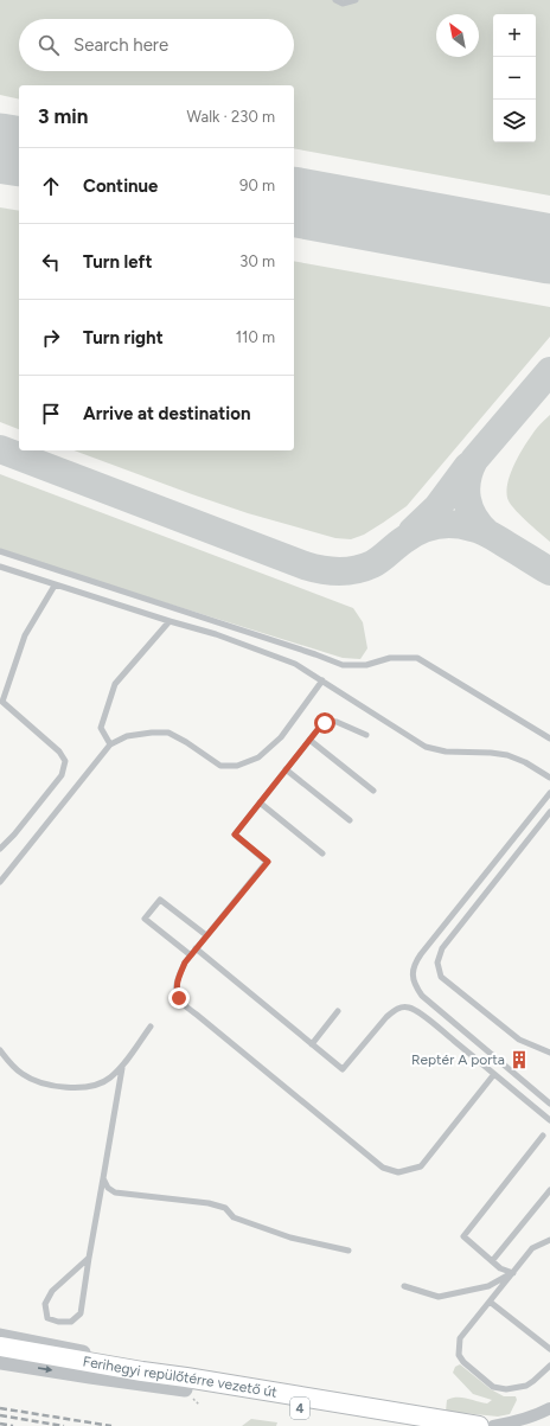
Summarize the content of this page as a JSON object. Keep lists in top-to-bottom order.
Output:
{
  "streets": {
    "main road": ["Ferihegyi repülőtérre vezető út", "4"]
  },
  "places": {
    "building": ["Reptér A porta"]
  },
  "north": "top left",
  "page": {
    "map_buttons": ["+", "−"],
    "search": "Search here",
    "heading": ["3 min", "Walk · 230 m"],
    "list": [
      ["Continue", "90 m"],
      ["Turn left", "30 m"],
      ["Turn right", "110 m"],
      "Arrive at destination"
    ]
  }
}
